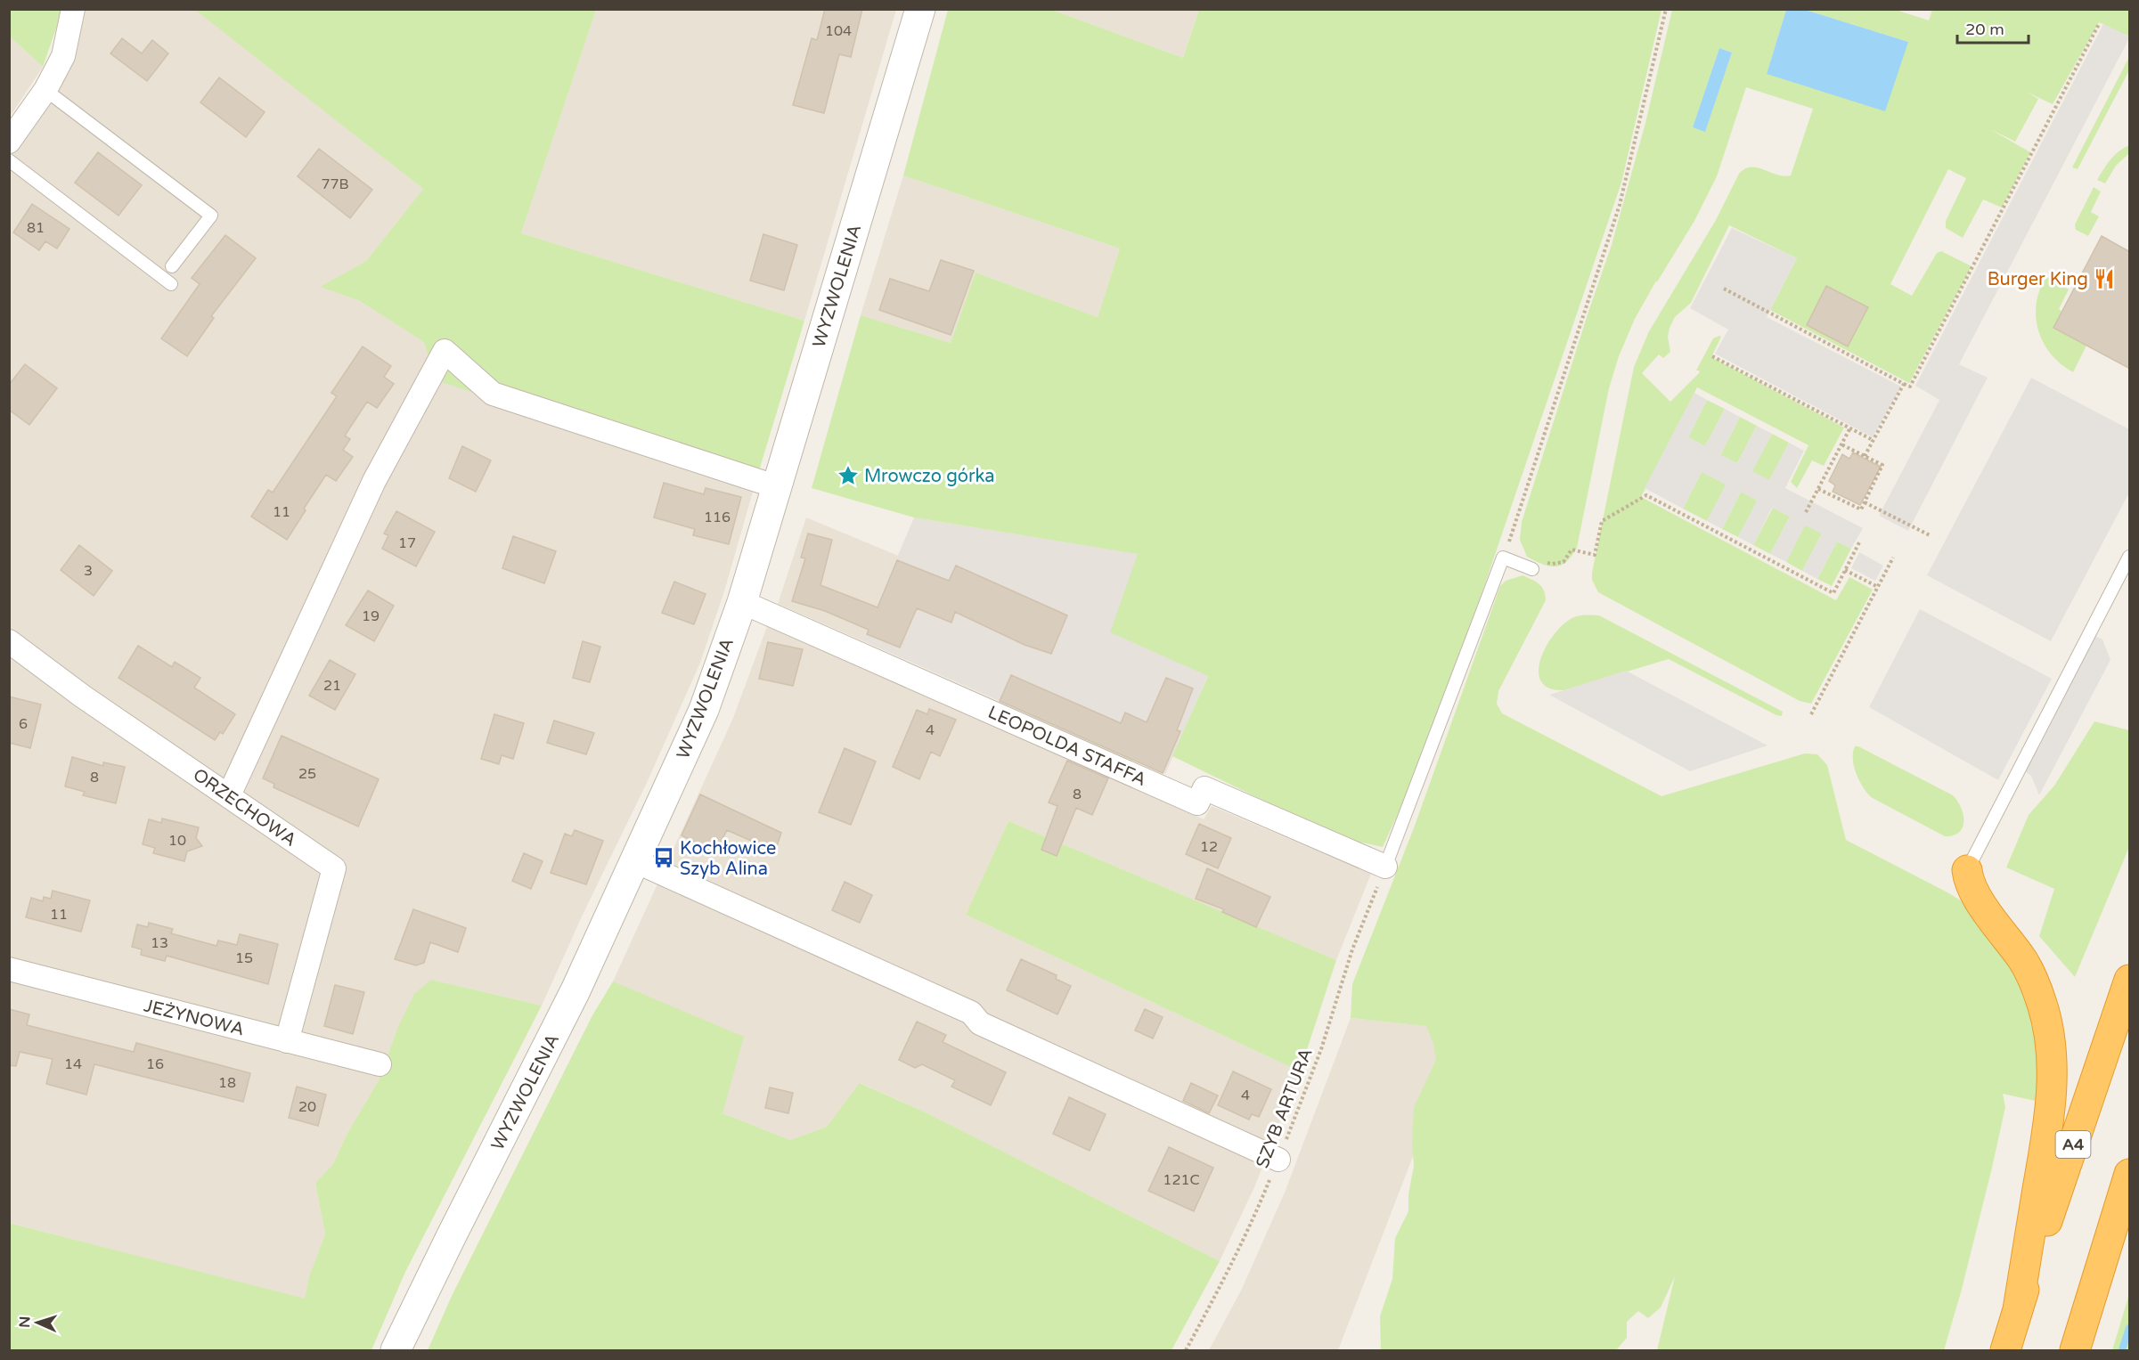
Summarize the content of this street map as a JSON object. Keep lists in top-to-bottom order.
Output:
{
  "streets": {
    "highway": ["A4"],
    "street": [
      "WYZWOLENIA",
      "LEOPOLDA STAFFA",
      "ORZECHOWA",
      "JEŻYNOWA"
    ],
    "path": ["SZYB ARTURA"]
  },
  "crossings": [
    ["WYZWOLENIA", "LEOPOLDA STAFFA"],
    ["LEOPOLDA STAFFA", "SZYB ARTURA"],
    ["ORZECHOWA", "JEŻYNOWA"]
  ],
  "places": {
    "restaurant": ["Burger King"],
    "place": ["Mrowczo górka"],
    "bus stop": ["Kochłowice Szyb Alina"]
  },
  "house_numbers": [
    "104",
    "77B",
    "81",
    "11",
    "116",
    "17",
    "3",
    "19",
    "21",
    "6",
    "4",
    "25",
    "8",
    "8",
    "10",
    "12",
    "11",
    "13",
    "15",
    "14",
    "16",
    "18",
    "4",
    "20",
    "121C"
  ],
  "scale_bar": "20 m",
  "north": "left"
}
